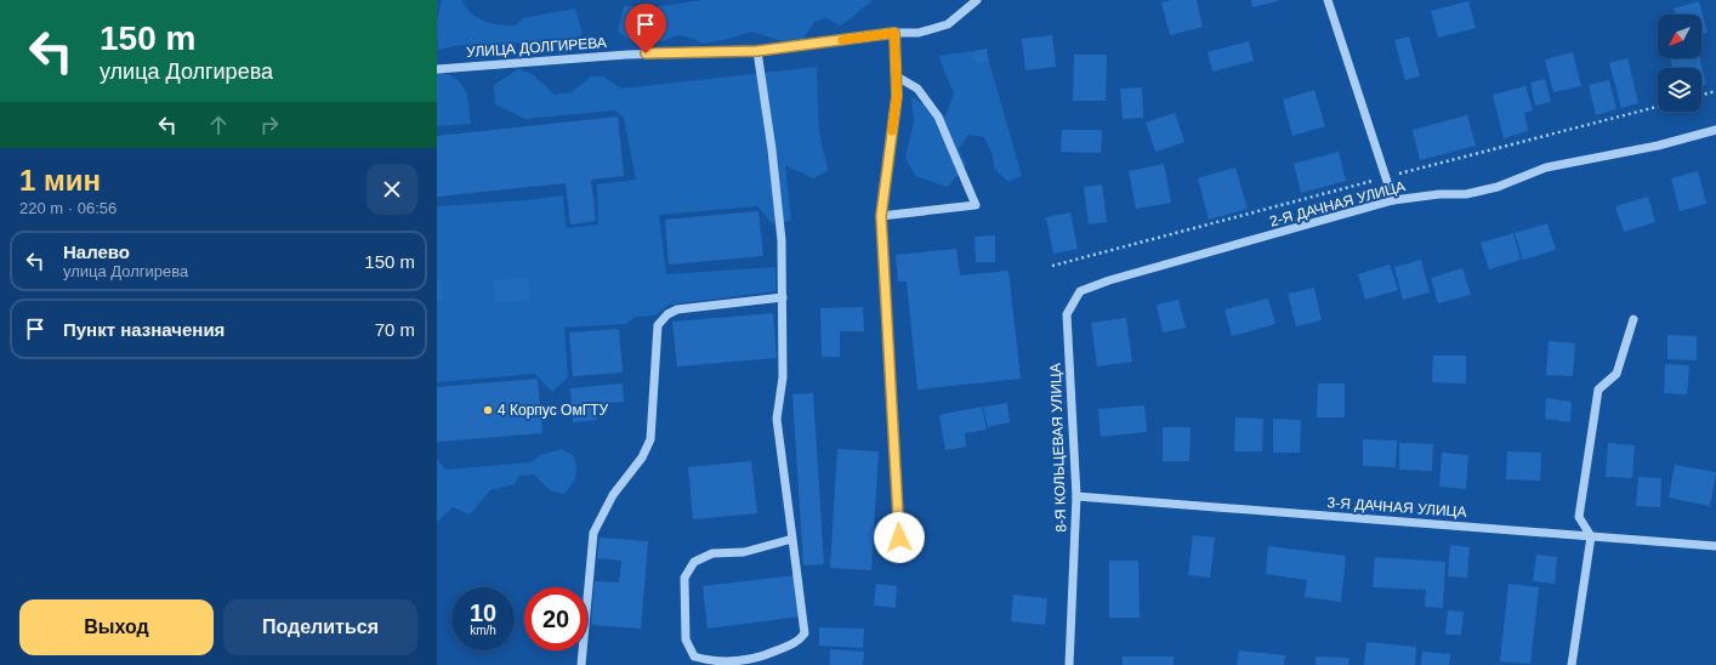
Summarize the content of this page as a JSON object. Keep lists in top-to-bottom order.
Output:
{
  "streets": {
    "street": [
      "УЛИЦА ДОЛГИРЕВА",
      "2-Я ДАЧНАЯ УЛИЦА",
      "8-Я КОЛЬЦЕВАЯ УЛИЦА",
      "3-Я ДАЧНАЯ УЛИЦА"
    ]
  },
  "crossings": [
    ["2-Я ДАЧНАЯ УЛИЦА", "8-Я КОЛЬЦЕВАЯ УЛИЦА"],
    ["8-Я КОЛЬЦЕВАЯ УЛИЦА", "3-Я ДАЧНАЯ УЛИЦА"]
  ],
  "places": ["4 Корпус ОмГТУ"],
  "north": "bottom left",
  "page": {
    "turn": ["150 m", "улица Долгирева"],
    "heading": ["1 мин", "220 m · 06:56"],
    "list": [
      {
        "name": "Налево",
        "note": "улица Долгирева",
        "value": "150 m"
      },
      {
        "name": "Пункт назначения",
        "value": "70 m"
      }
    ],
    "speed": "10 km/h",
    "limit": "20",
    "buttons": ["Выход", "Поделиться"]
  }
}
